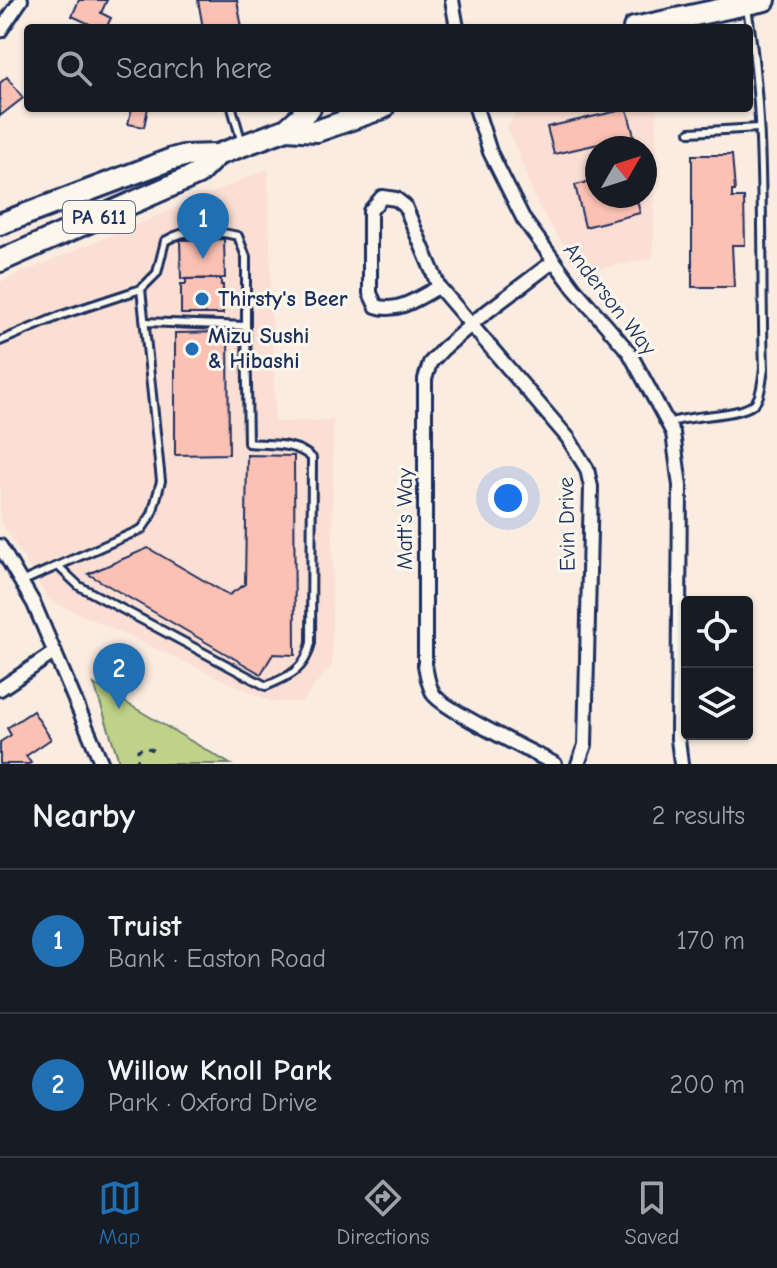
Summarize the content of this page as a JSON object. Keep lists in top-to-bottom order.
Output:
{
  "streets": {
    "highway": ["PA 611"],
    "street": ["Anderson Way", "Matt's Way", "Evin Drive"]
  },
  "crossings": [
    ["Anderson Way", "Matt's Way"],
    ["Matt's Way", "Evin Drive"]
  ],
  "places": ["Thirsty's Beer", "Mizu Sushi & Hibashi"],
  "north": "top right",
  "page": {
    "search": "Search here",
    "pins": ["1", "2"],
    "heading": ["Nearby", "2 results"],
    "list": [
      {
        "mark": "1",
        "name": "Truist",
        "note": "Bank · Easton Road",
        "value": "170 m"
      },
      {
        "mark": "2",
        "name": "Willow Knoll Park",
        "note": "Park · Oxford Drive",
        "value": "200 m"
      }
    ],
    "nav": ["Map", "Directions", "Saved"]
  }
}
